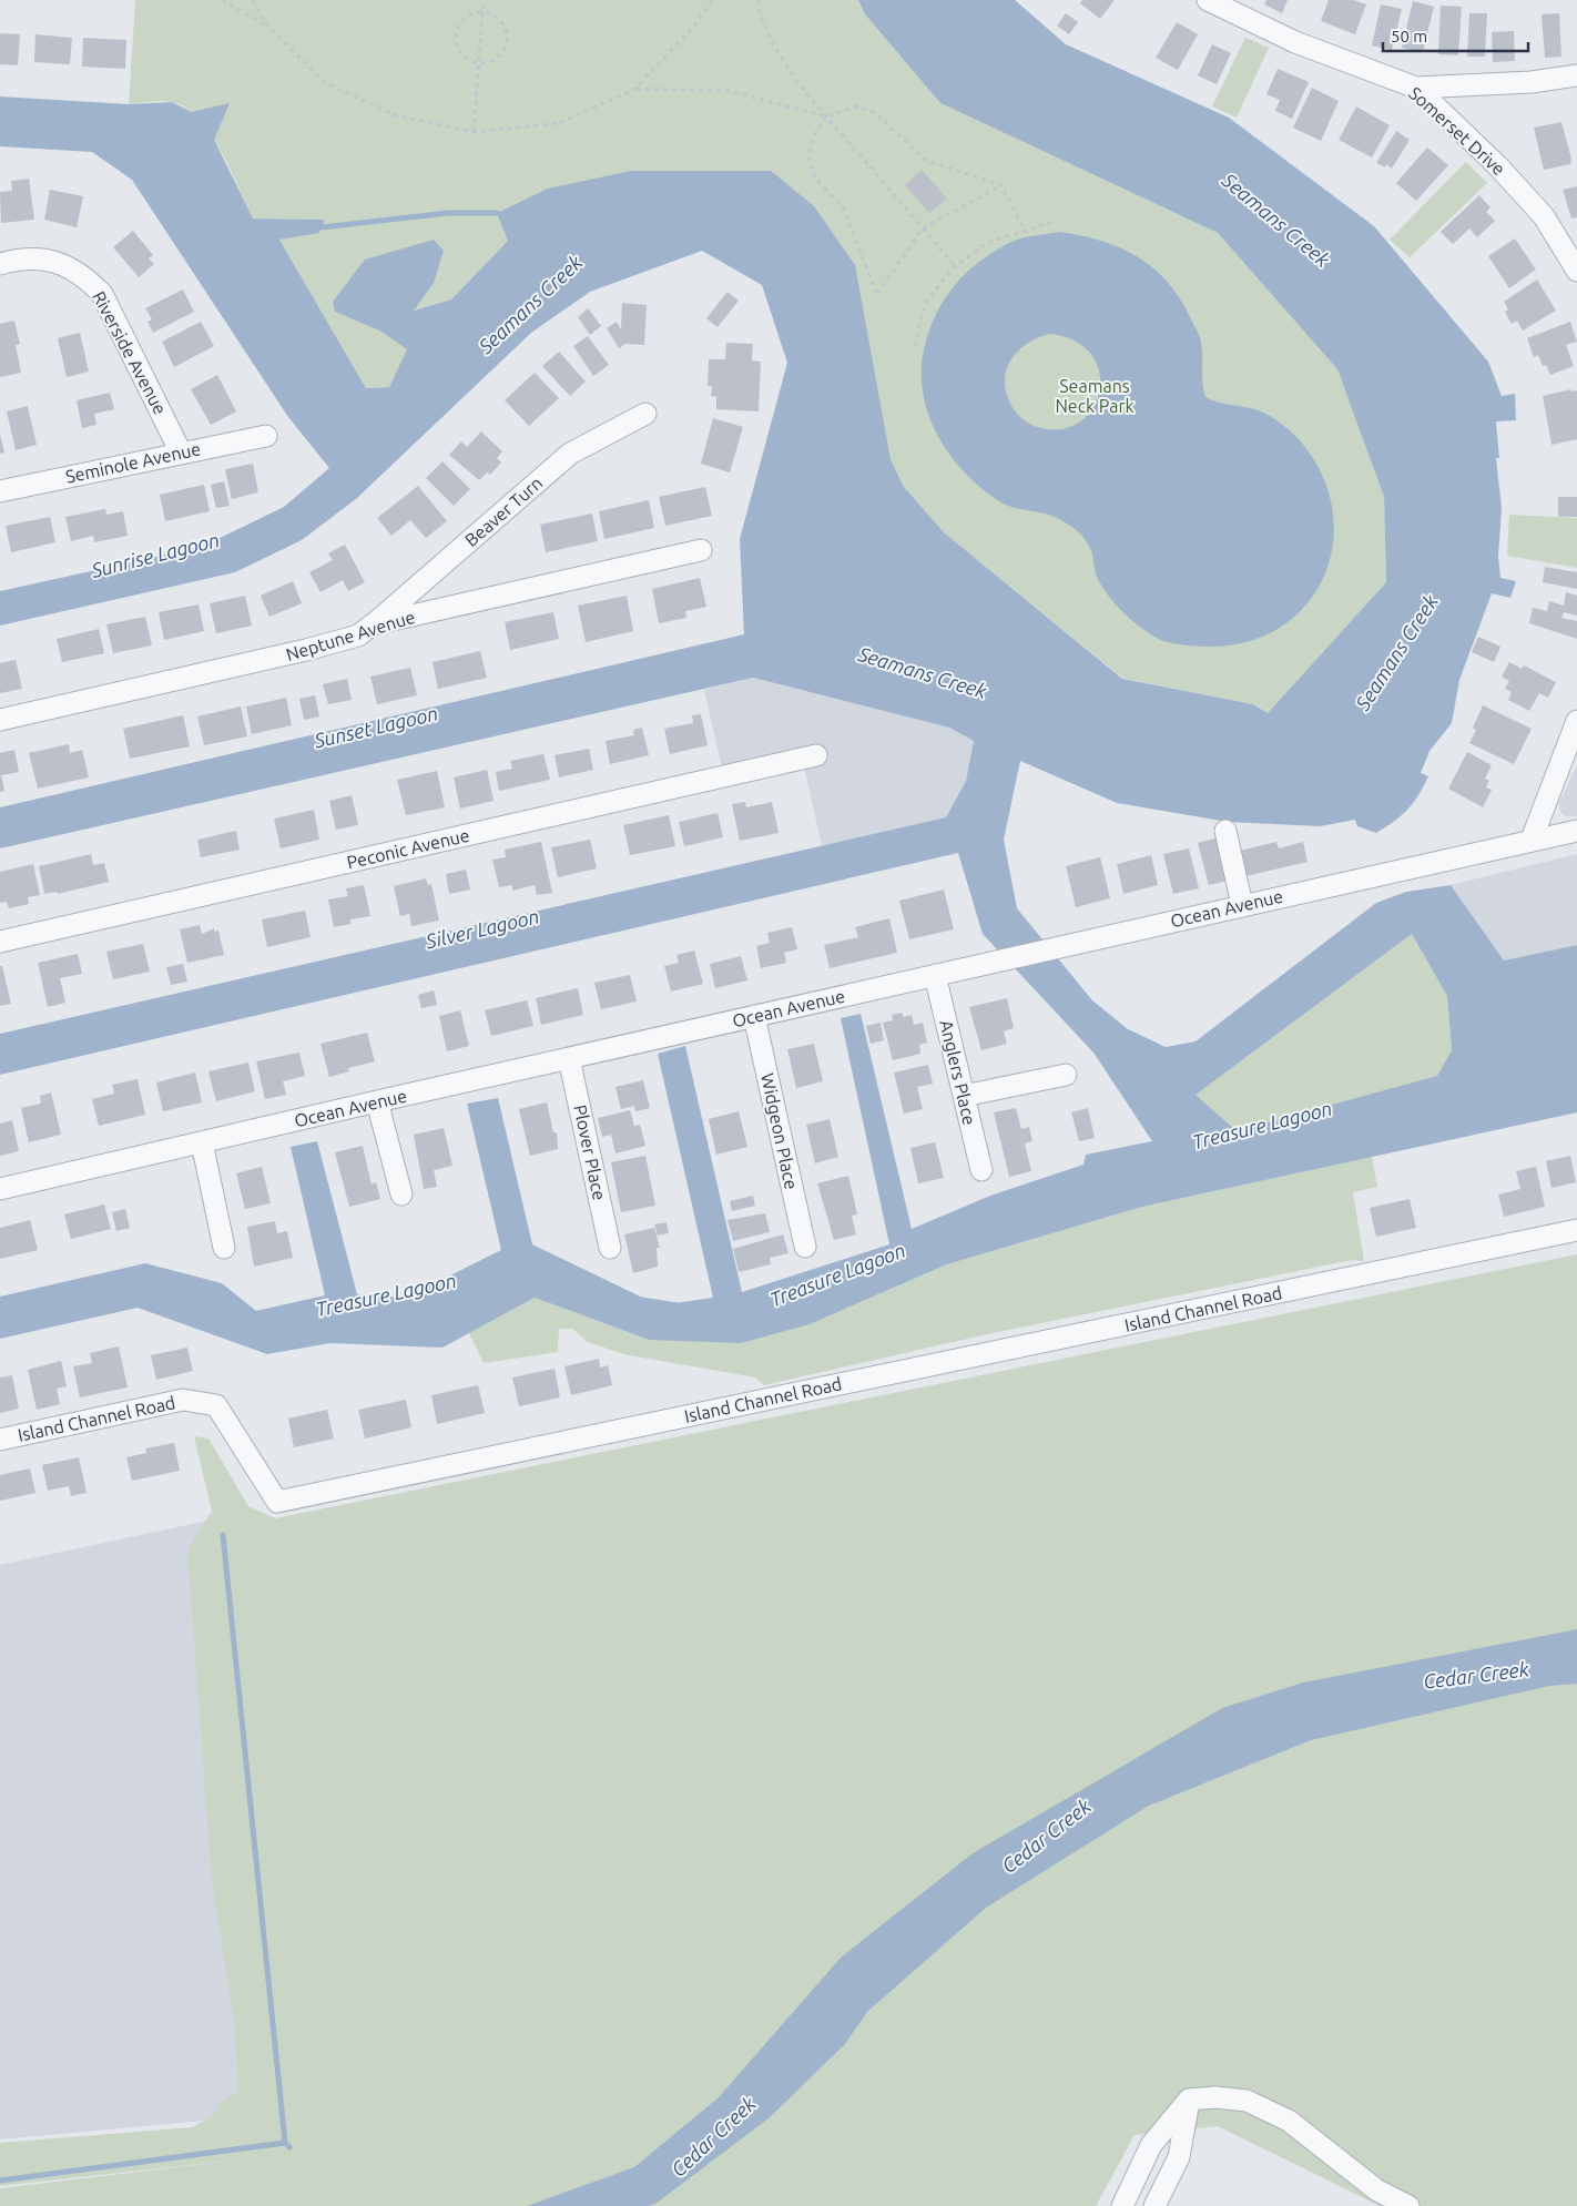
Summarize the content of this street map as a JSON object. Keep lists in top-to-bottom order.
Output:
{
  "streets": {
    "street": [
      "Somerset Drive",
      "Riverside Avenue",
      "Seminole Avenue",
      "Beaver Turn",
      "Neptune Avenue",
      "Peconic Avenue",
      "Ocean Avenue",
      "Anglers Place",
      "Widgeon Place",
      "Plover Place",
      "Island Channel Road"
    ]
  },
  "crossings": [
    ["Riverside Avenue", "Seminole Avenue"],
    ["Beaver Turn", "Neptune Avenue"],
    ["Ocean Avenue", "Anglers Place"],
    ["Ocean Avenue", "Widgeon Place"],
    ["Ocean Avenue", "Plover Place"]
  ],
  "water": [
    "Seamans Creek",
    "Sunrise Lagoon",
    "Sunset Lagoon",
    "Silver Lagoon",
    "Treasure Lagoon",
    "Cedar Creek"
  ],
  "parks": ["Seamans Neck Park"],
  "scale_bar": "50 m"
}
